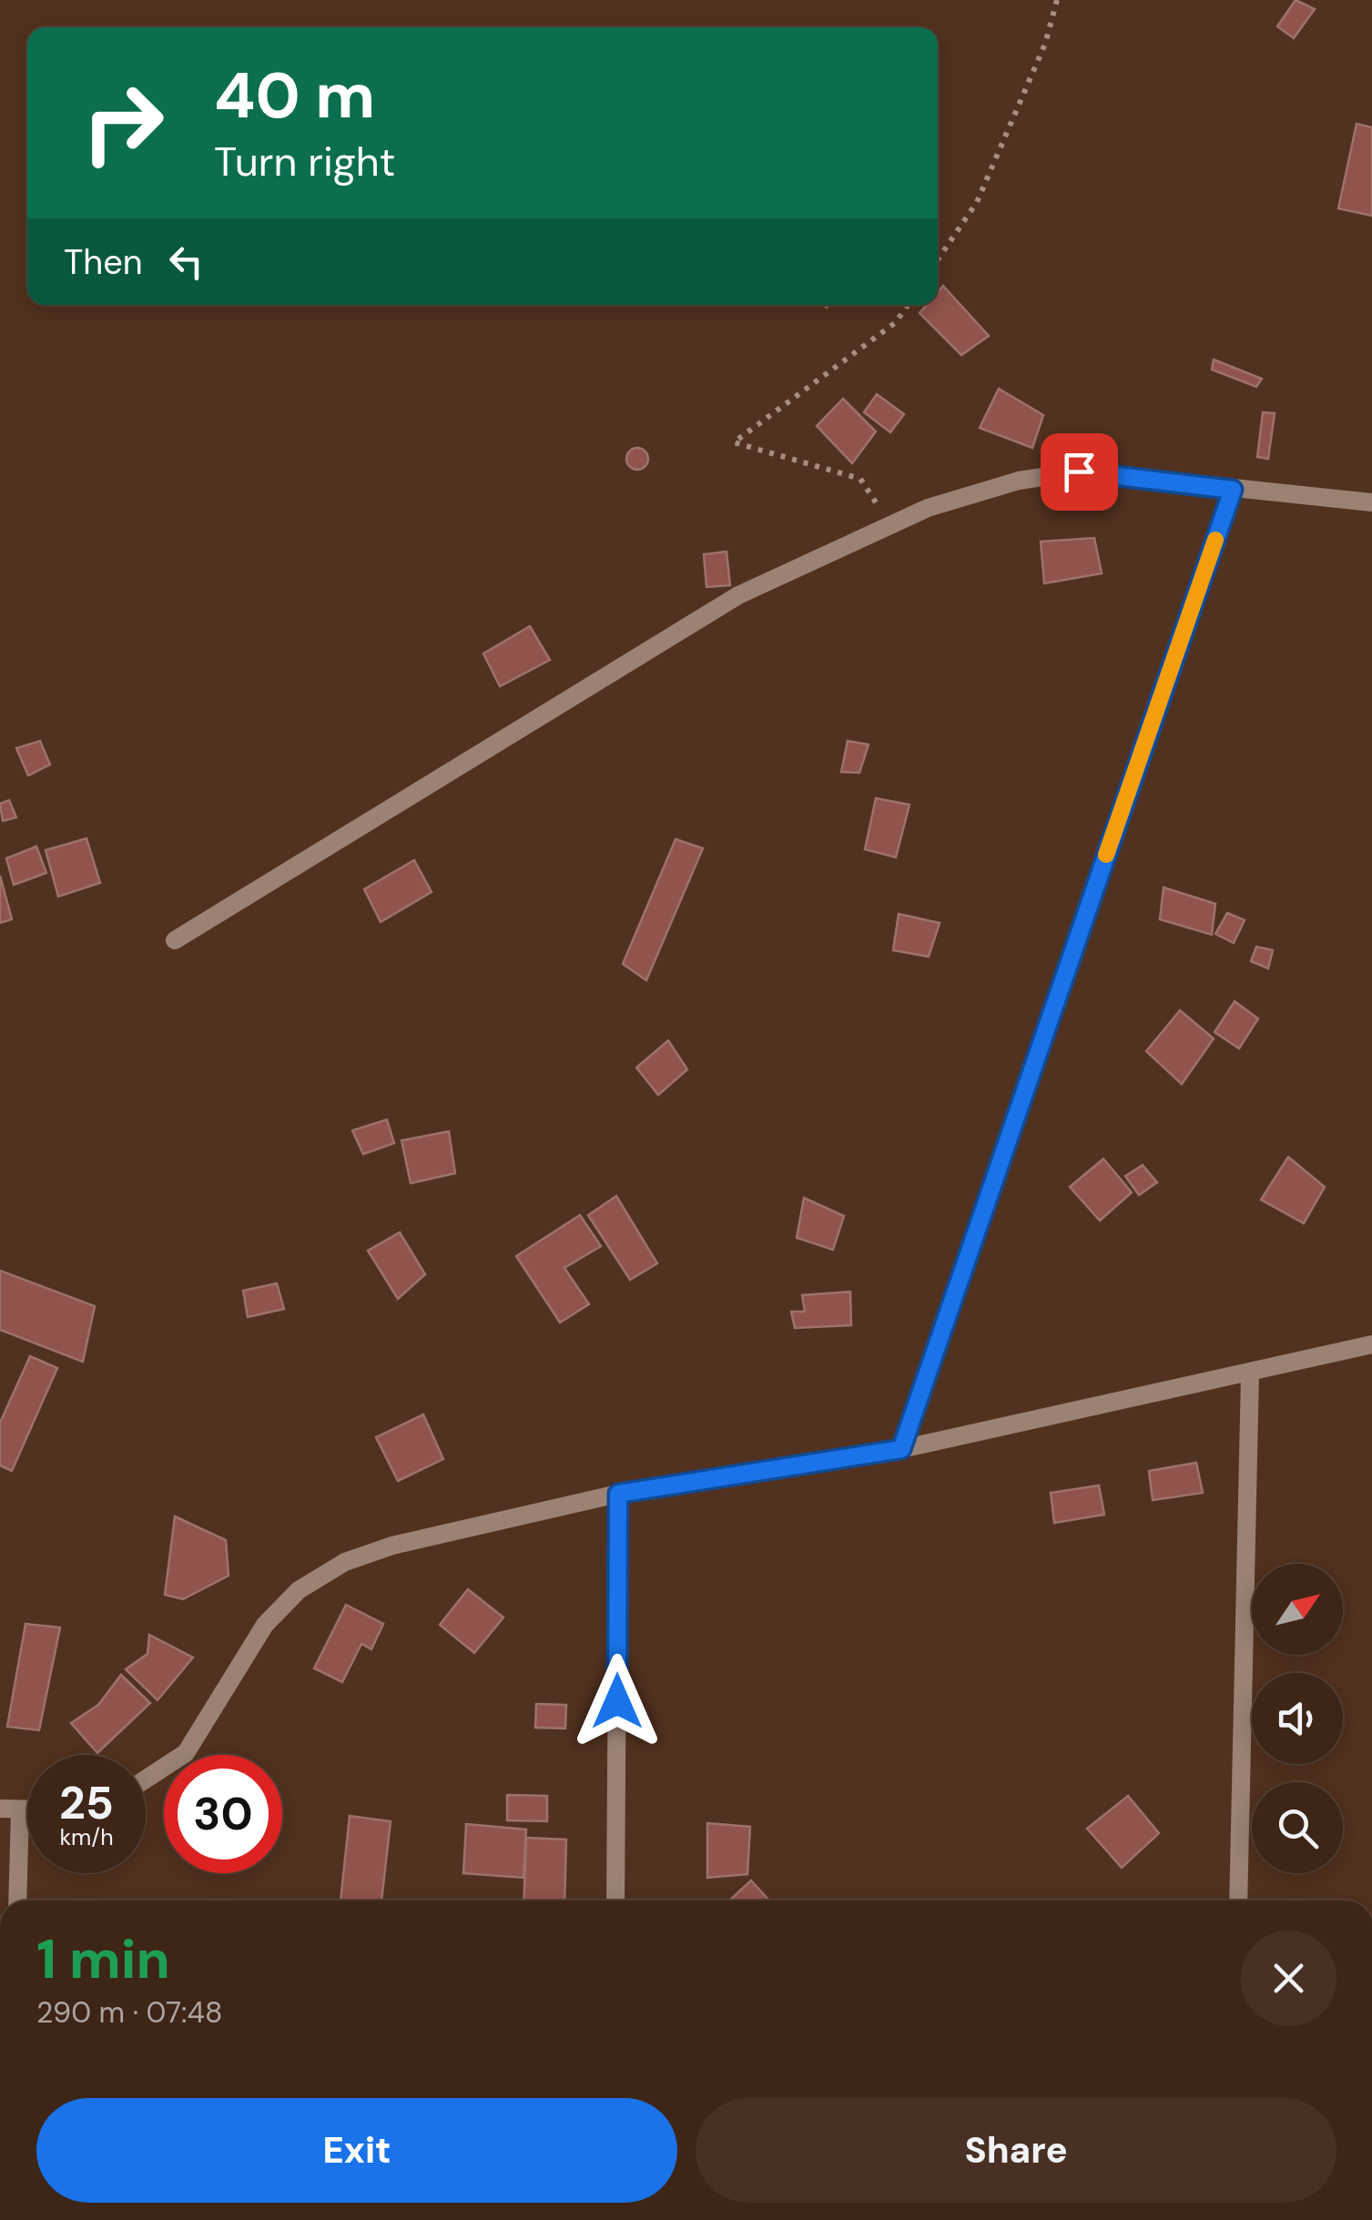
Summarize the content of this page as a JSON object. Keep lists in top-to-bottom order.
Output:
{
  "north": "top right",
  "page": {
    "turn": ["40 m", "Turn right"],
    "then": "Then",
    "speed": "25 km/h",
    "limit": "30",
    "heading": ["1 min", "290 m · 07:48"],
    "buttons": ["Exit", "Share"]
  }
}
